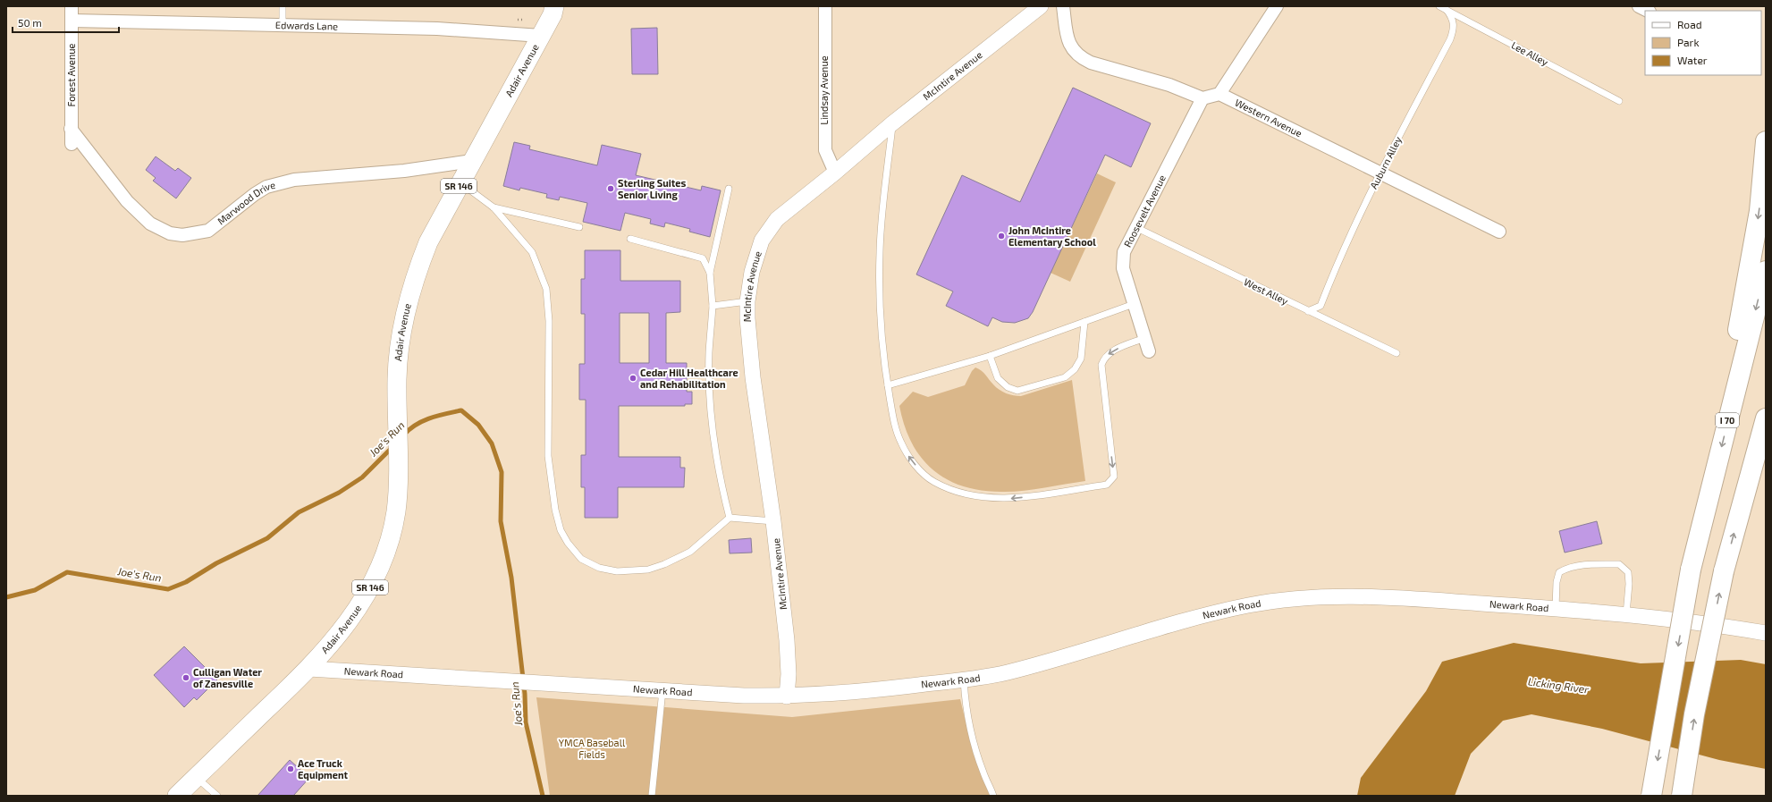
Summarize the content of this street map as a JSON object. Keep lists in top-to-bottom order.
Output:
{
  "streets": {
    "highway": ["I 70"],
    "main road": ["Adair Avenue", "SR 146"],
    "street": [
      "Edwards Lane",
      "Forest Avenue",
      "McIntire Avenue",
      "Lindsay Avenue",
      "Western Avenue",
      "Marwood Drive",
      "Roosevelt Avenue",
      "Newark Road"
    ],
    "lane": ["Lee Alley", "Auburn Alley", "West Alley"]
  },
  "crossings": [
    ["Edwards Lane", "Adair Avenue"],
    ["Edwards Lane", "Forest Avenue"],
    ["Lee Alley", "Auburn Alley"],
    ["Adair Avenue", "SR 146"],
    ["Adair Avenue", "Marwood Drive"],
    ["Adair Avenue", "Newark Road"],
    ["Forest Avenue", "Marwood Drive"],
    ["McIntire Avenue", "Lindsay Avenue"],
    ["McIntire Avenue", "Newark Road"],
    ["Western Avenue", "Auburn Alley"],
    ["Auburn Alley", "West Alley"],
    ["SR 146", "Newark Road"],
    ["Roosevelt Avenue", "West Alley"]
  ],
  "water": ["Joe's Run", "Licking River"],
  "parks": ["YMCA Baseball Fields"],
  "places": [
    "Sterling Suites Senior Living",
    "John McIntire Elementary School",
    "Cedar Hill Healthcare and Rehabilitation",
    "Culligan Water of Zanesville",
    "Ace Truck Equipment"
  ],
  "legend": ["Road", "Park", "Water"],
  "scale_bar": "50 m"
}
